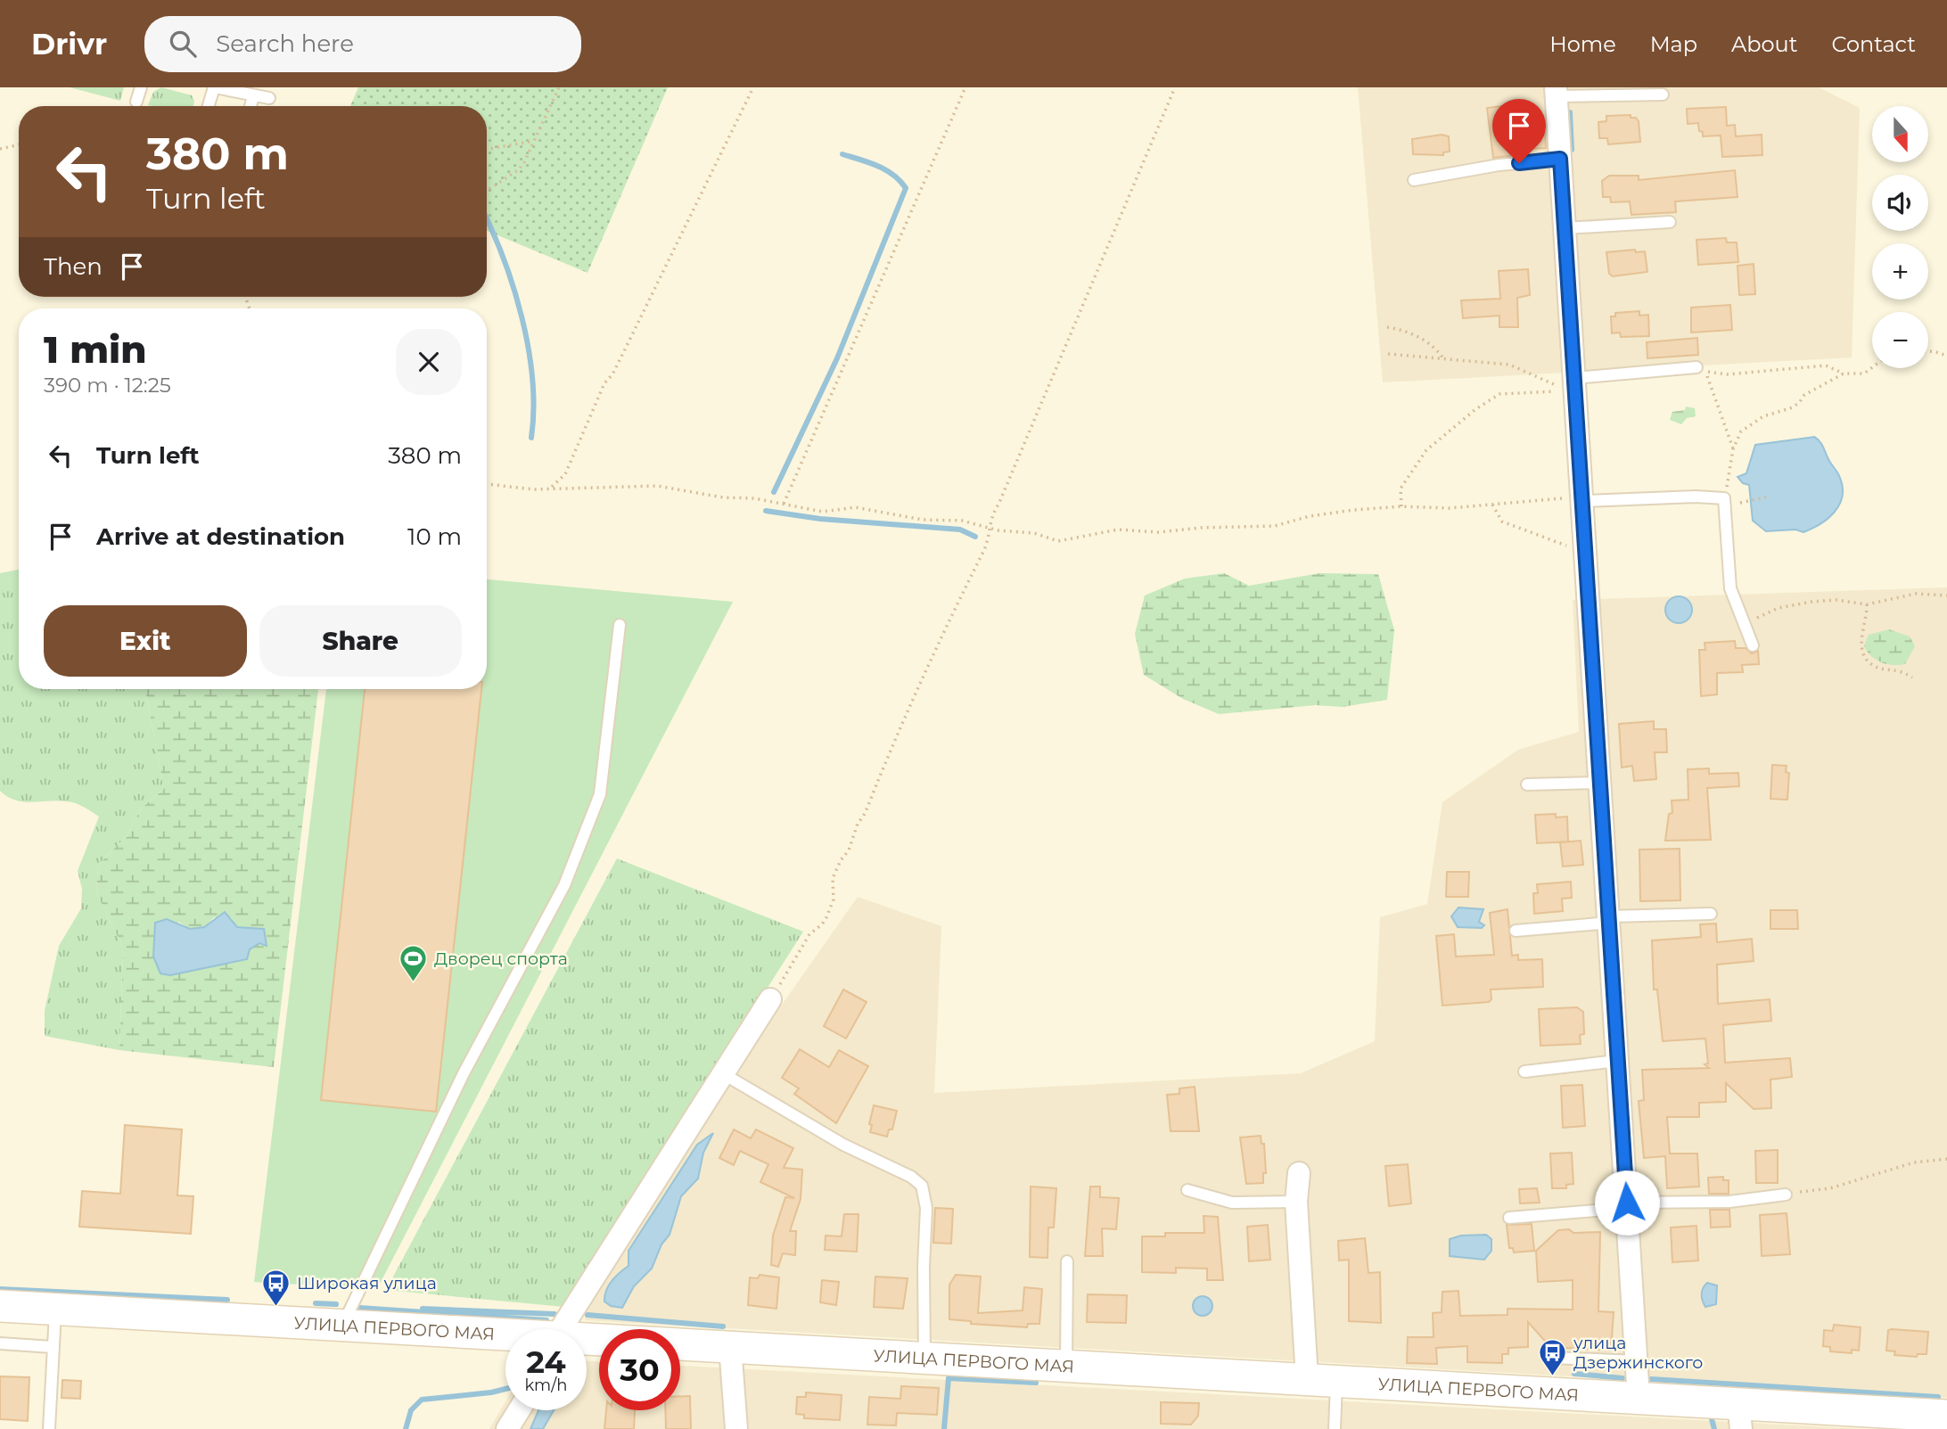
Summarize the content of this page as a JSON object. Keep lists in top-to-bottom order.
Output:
{
  "streets": {
    "street": ["УЛИЦА ПЕРВОГО МАЯ"]
  },
  "places": {
    "sports": ["Дворец спорта"],
    "bus stop": ["Широкая улица", "улица Дзержинского"]
  },
  "north": "bottom",
  "page": {
    "header": "Drivr",
    "search": "Search here",
    "nav": [
      "Home",
      "Map",
      "About",
      "Contact"
    ],
    "map_buttons": ["+", "−"],
    "turn": ["380 m", "Turn left"],
    "then": "Then",
    "heading": ["1 min", "390 m · 12:25"],
    "list": [
      {
        "name": "Turn left",
        "value": "380 m"
      },
      {
        "name": "Arrive at destination",
        "value": "10 m"
      }
    ],
    "buttons": ["Exit", "Share"],
    "speed": "24 km/h",
    "limit": "30"
  }
}
